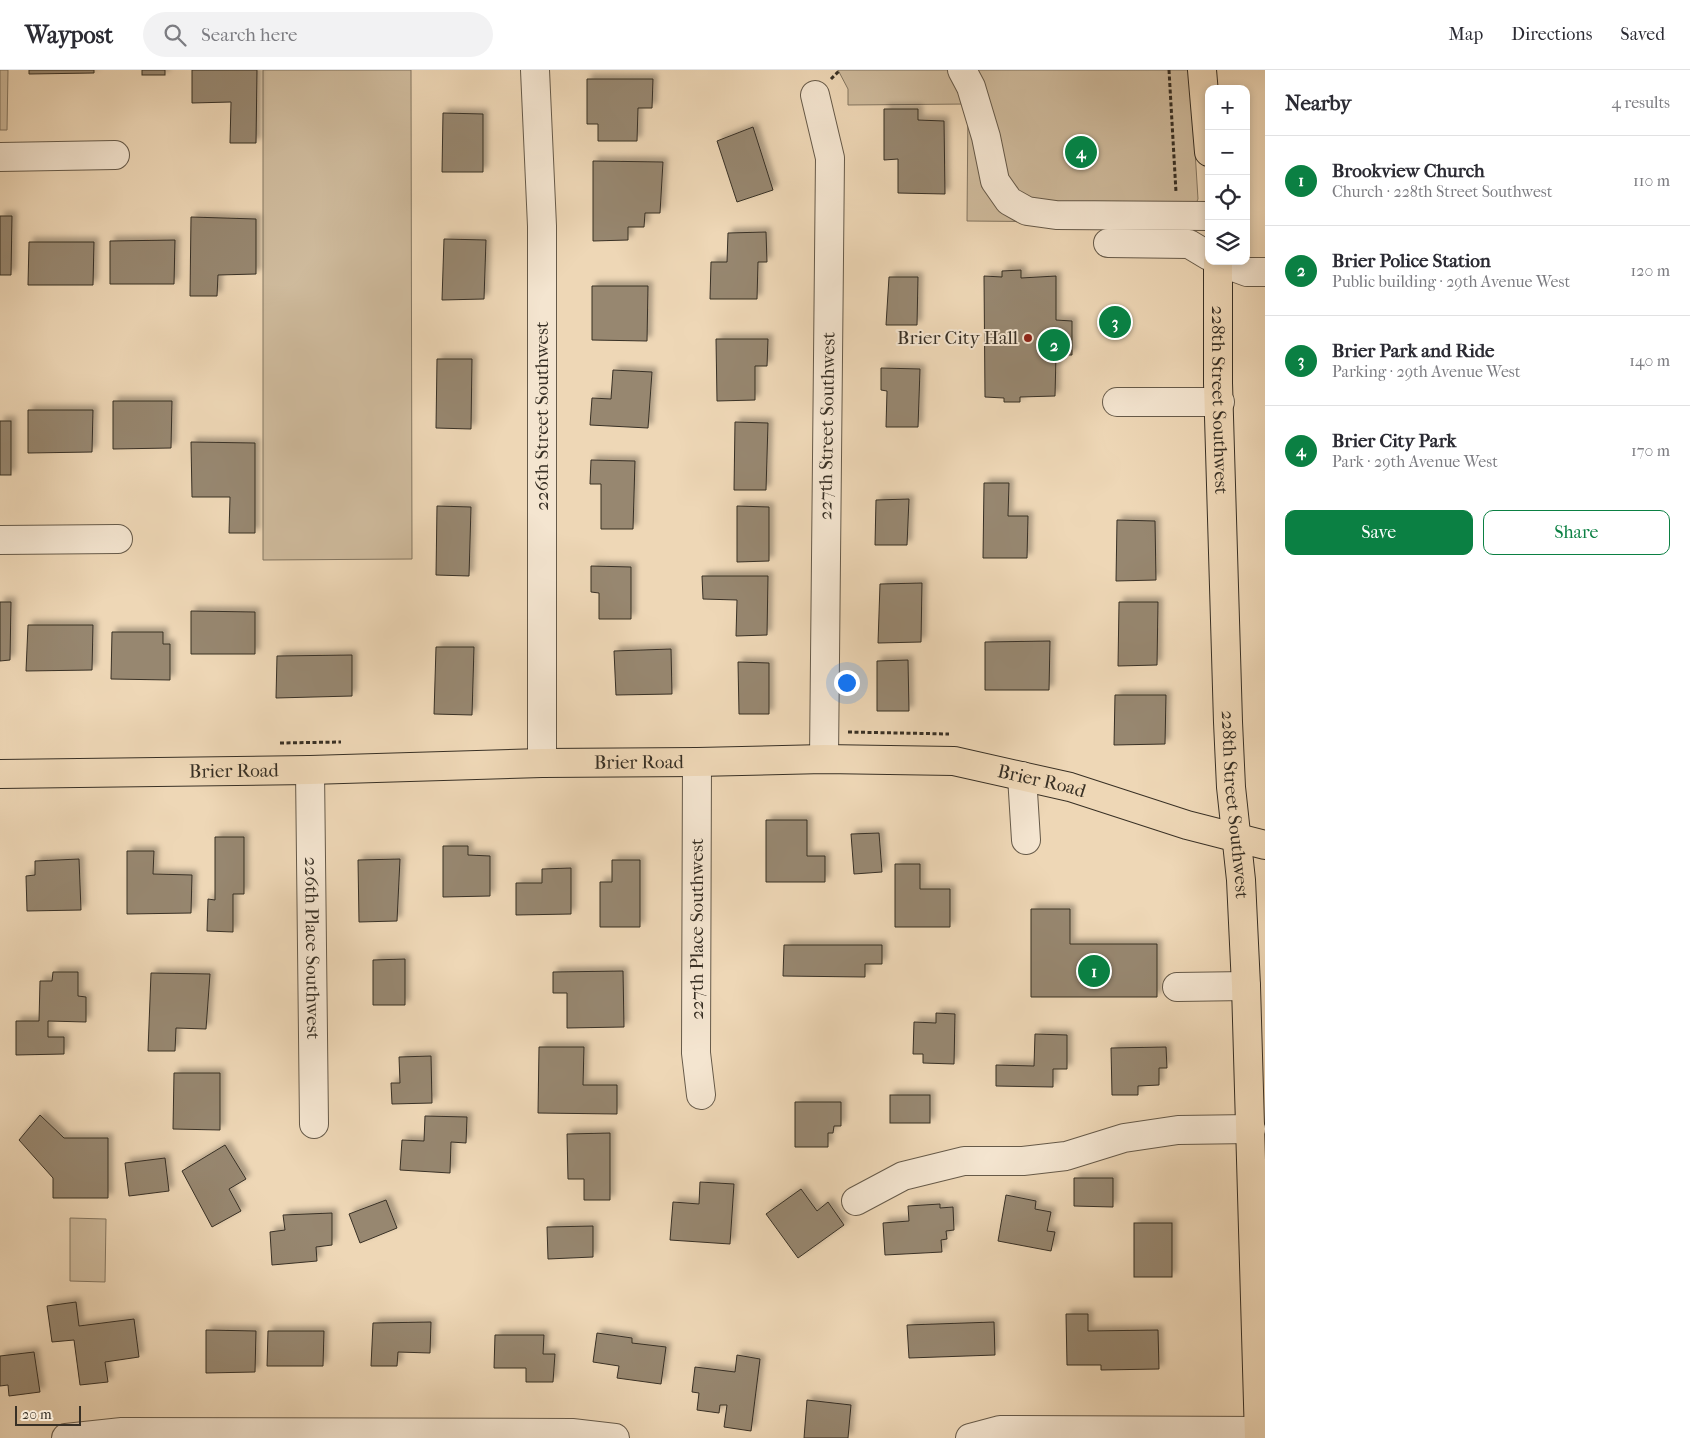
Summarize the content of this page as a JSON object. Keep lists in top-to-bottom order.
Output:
{
  "streets": {
    "main road": ["228th Street Southwest", "Brier Road"],
    "street": [
      "226th Street Southwest",
      "227th Street Southwest",
      "227th Place Southwest",
      "226th Place Southwest"
    ]
  },
  "crossings": [
    ["228th Street Southwest", "Brier Road"],
    ["226th Street Southwest", "Brier Road"],
    ["227th Street Southwest", "Brier Road"],
    ["Brier Road", "227th Place Southwest"],
    ["Brier Road", "226th Place Southwest"]
  ],
  "places": ["Brier City Hall"],
  "scale_bar": "20 m",
  "page": {
    "header": "Waypost",
    "search": "Search here",
    "nav": ["Map", "Directions", "Saved"],
    "heading": ["Nearby", "4 results"],
    "map_buttons": ["+", "−"],
    "pins": [
      "4",
      "3",
      "2",
      "1"
    ],
    "list": [
      {
        "mark": "1",
        "name": "Brookview Church",
        "note": "Church · 228th Street Southwest",
        "value": "110 m"
      },
      {
        "mark": "2",
        "name": "Brier Police Station",
        "note": "Public building · 29th Avenue West",
        "value": "120 m"
      },
      {
        "mark": "3",
        "name": "Brier Park and Ride",
        "note": "Parking · 29th Avenue West",
        "value": "140 m"
      },
      {
        "mark": "4",
        "name": "Brier City Park",
        "note": "Park · 29th Avenue West",
        "value": "170 m"
      }
    ],
    "buttons": ["Save", "Share"],
    "scale": "20 m"
  }
}
